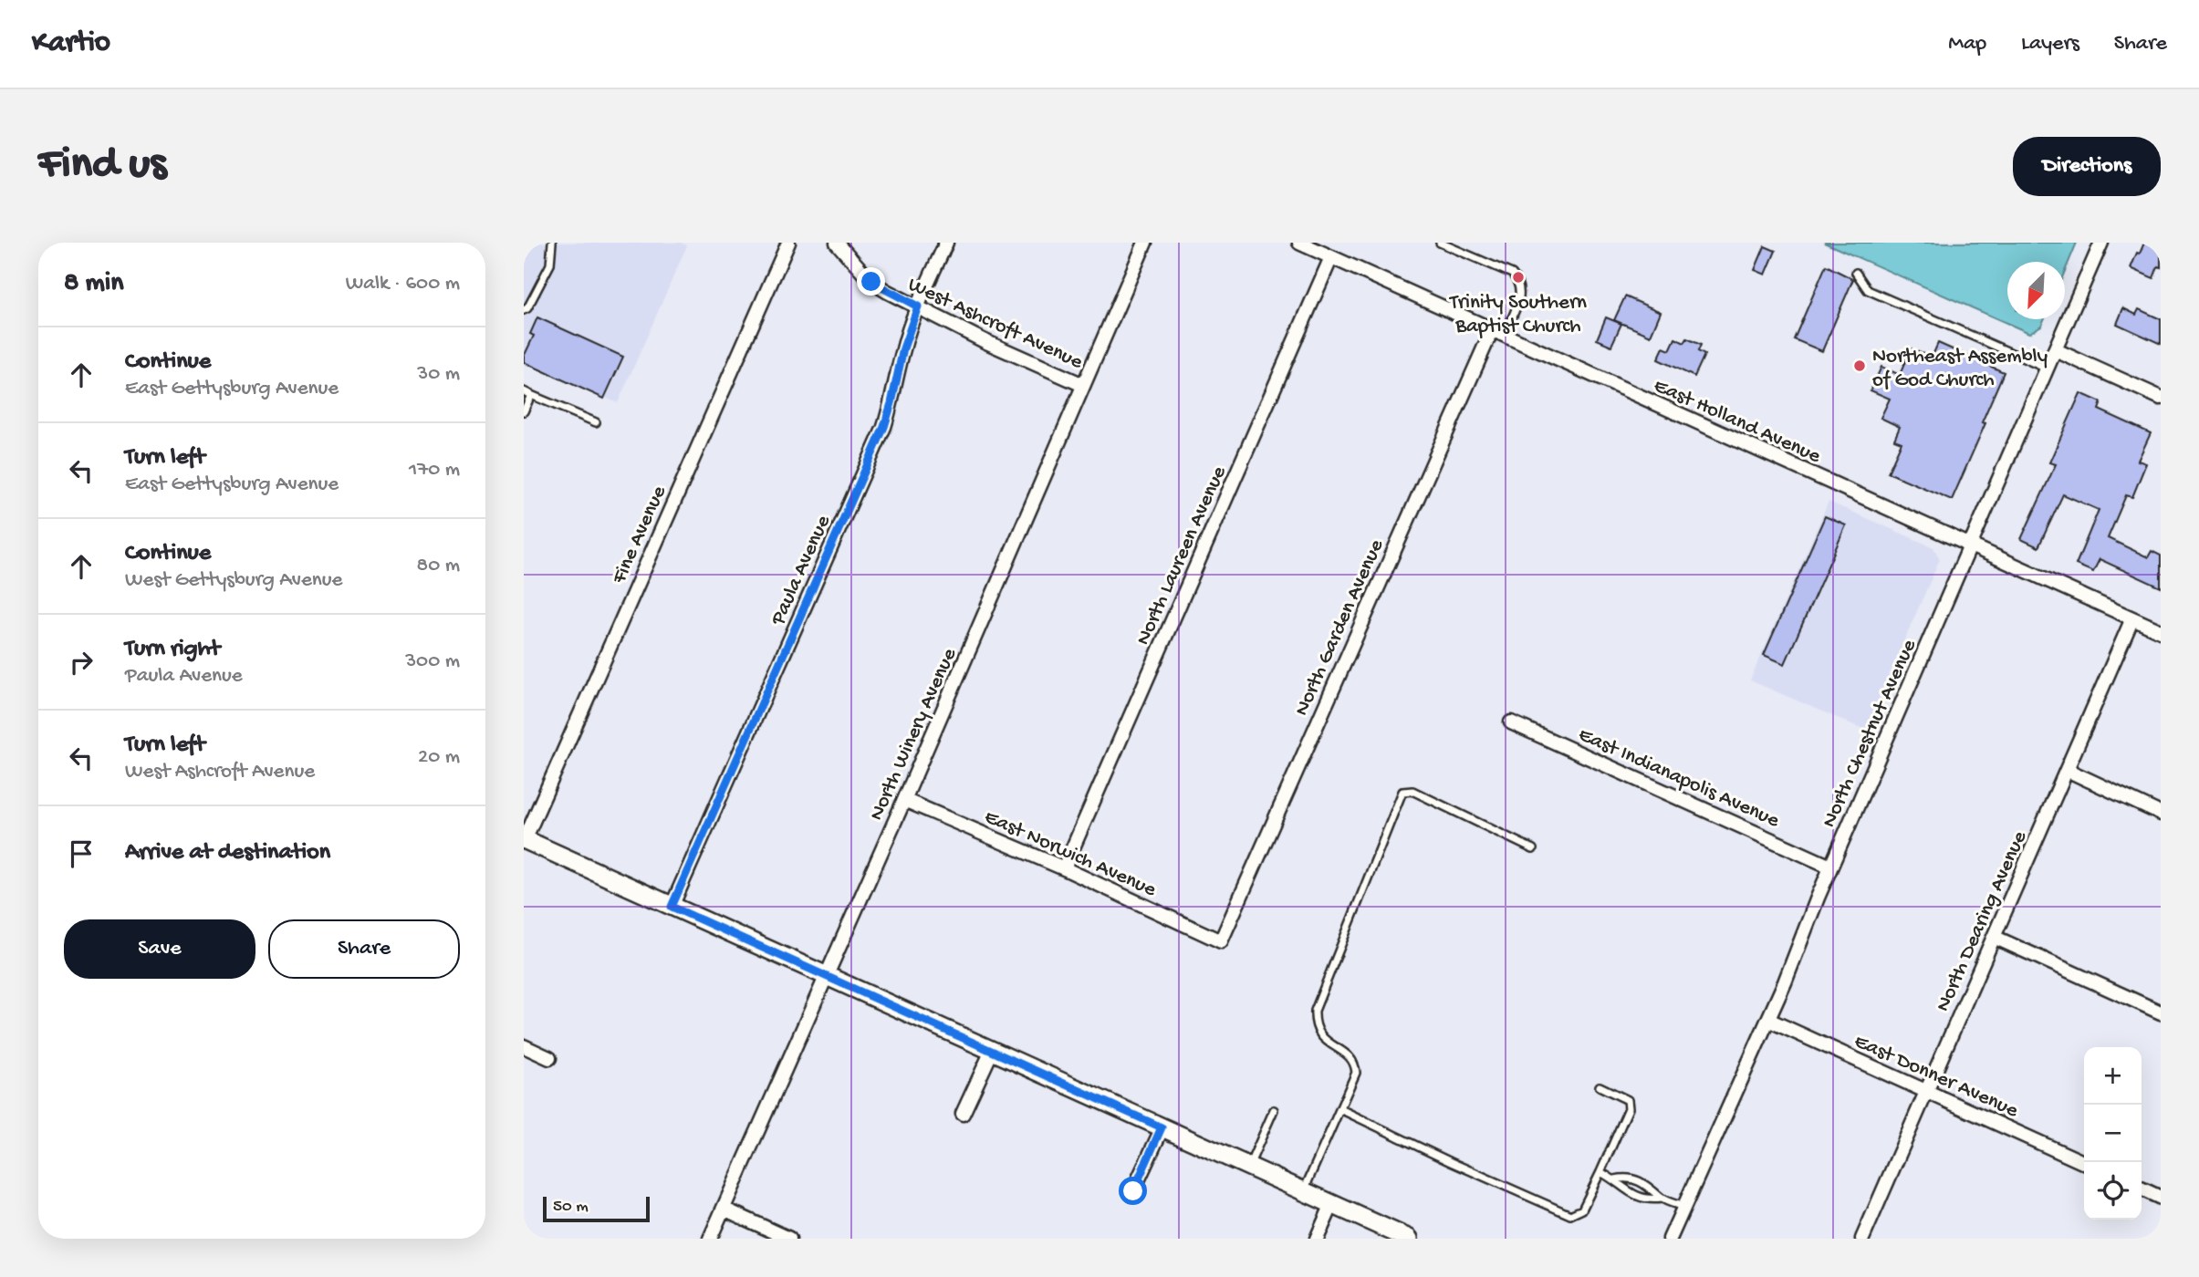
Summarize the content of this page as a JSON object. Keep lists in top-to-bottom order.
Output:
{
  "streets": {
    "street": [
      "West Ashcroft Avenue",
      "East Holland Avenue",
      "Fine Avenue",
      "North Laureen Avenue",
      "Paula Avenue",
      "North Garden Avenue",
      "North Chestnut Avenue",
      "North Winery Avenue",
      "East Indianapolis Avenue",
      "East Norwich Avenue",
      "North Dearing Avenue",
      "East Donner Avenue"
    ]
  },
  "crossings": [
    ["West Ashcroft Avenue", "Paula Avenue"],
    ["West Ashcroft Avenue", "North Winery Avenue"],
    ["East Holland Avenue", "North Laureen Avenue"],
    ["East Holland Avenue", "North Garden Avenue"],
    ["East Holland Avenue", "North Chestnut Avenue"],
    ["East Holland Avenue", "North Dearing Avenue"],
    ["North Laureen Avenue", "East Norwich Avenue"],
    ["North Garden Avenue", "East Norwich Avenue"],
    ["North Chestnut Avenue", "East Indianapolis Avenue"],
    ["North Chestnut Avenue", "East Donner Avenue"],
    ["North Winery Avenue", "East Norwich Avenue"],
    ["North Dearing Avenue", "East Donner Avenue"]
  ],
  "places": ["Trinity Southern Baptist Church", "Northeast Assembly of God Church"],
  "scale_bar": "50 m",
  "north": "bottom left",
  "page": {
    "header": "Kartio",
    "nav": ["Map", "Layers", "Share"],
    "buttons": [
      "Directions",
      ["Save", "Share"]
    ],
    "title": "Find us",
    "heading": ["8 min", "Walk · 600 m"],
    "list": [
      ["Continue", "East Gettysburg Avenue", "30 m"],
      ["Turn left", "East Gettysburg Avenue", "170 m"],
      ["Continue", "West Gettysburg Avenue", "80 m"],
      ["Turn right", "Paula Avenue", "300 m"],
      ["Turn left", "West Ashcroft Avenue", "20 m"],
      "Arrive at destination"
    ],
    "map_buttons": ["+", "−"],
    "scale": "50 m"
  }
}
